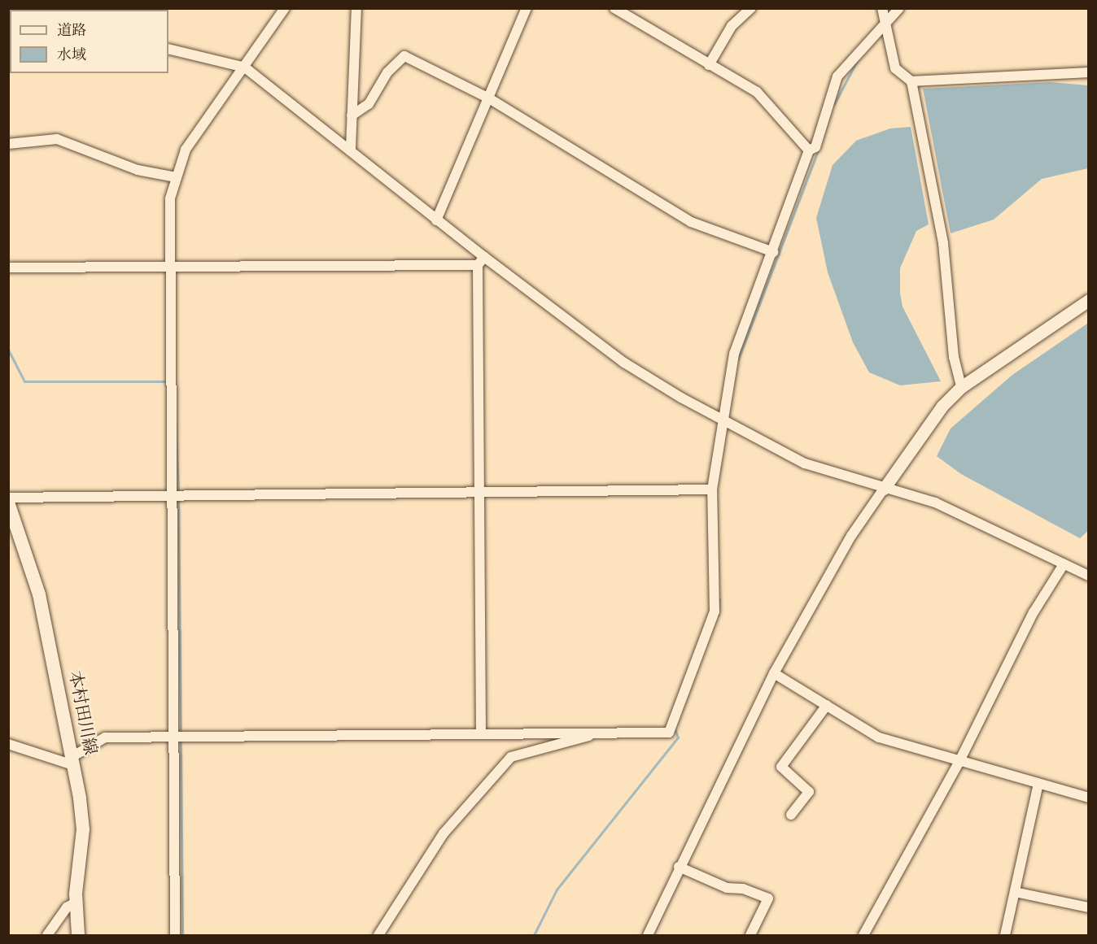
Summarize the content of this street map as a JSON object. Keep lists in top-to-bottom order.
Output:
{
  "streets": {
    "main road": ["本村田川線"]
  },
  "legend": ["道路", "水域"]
}
